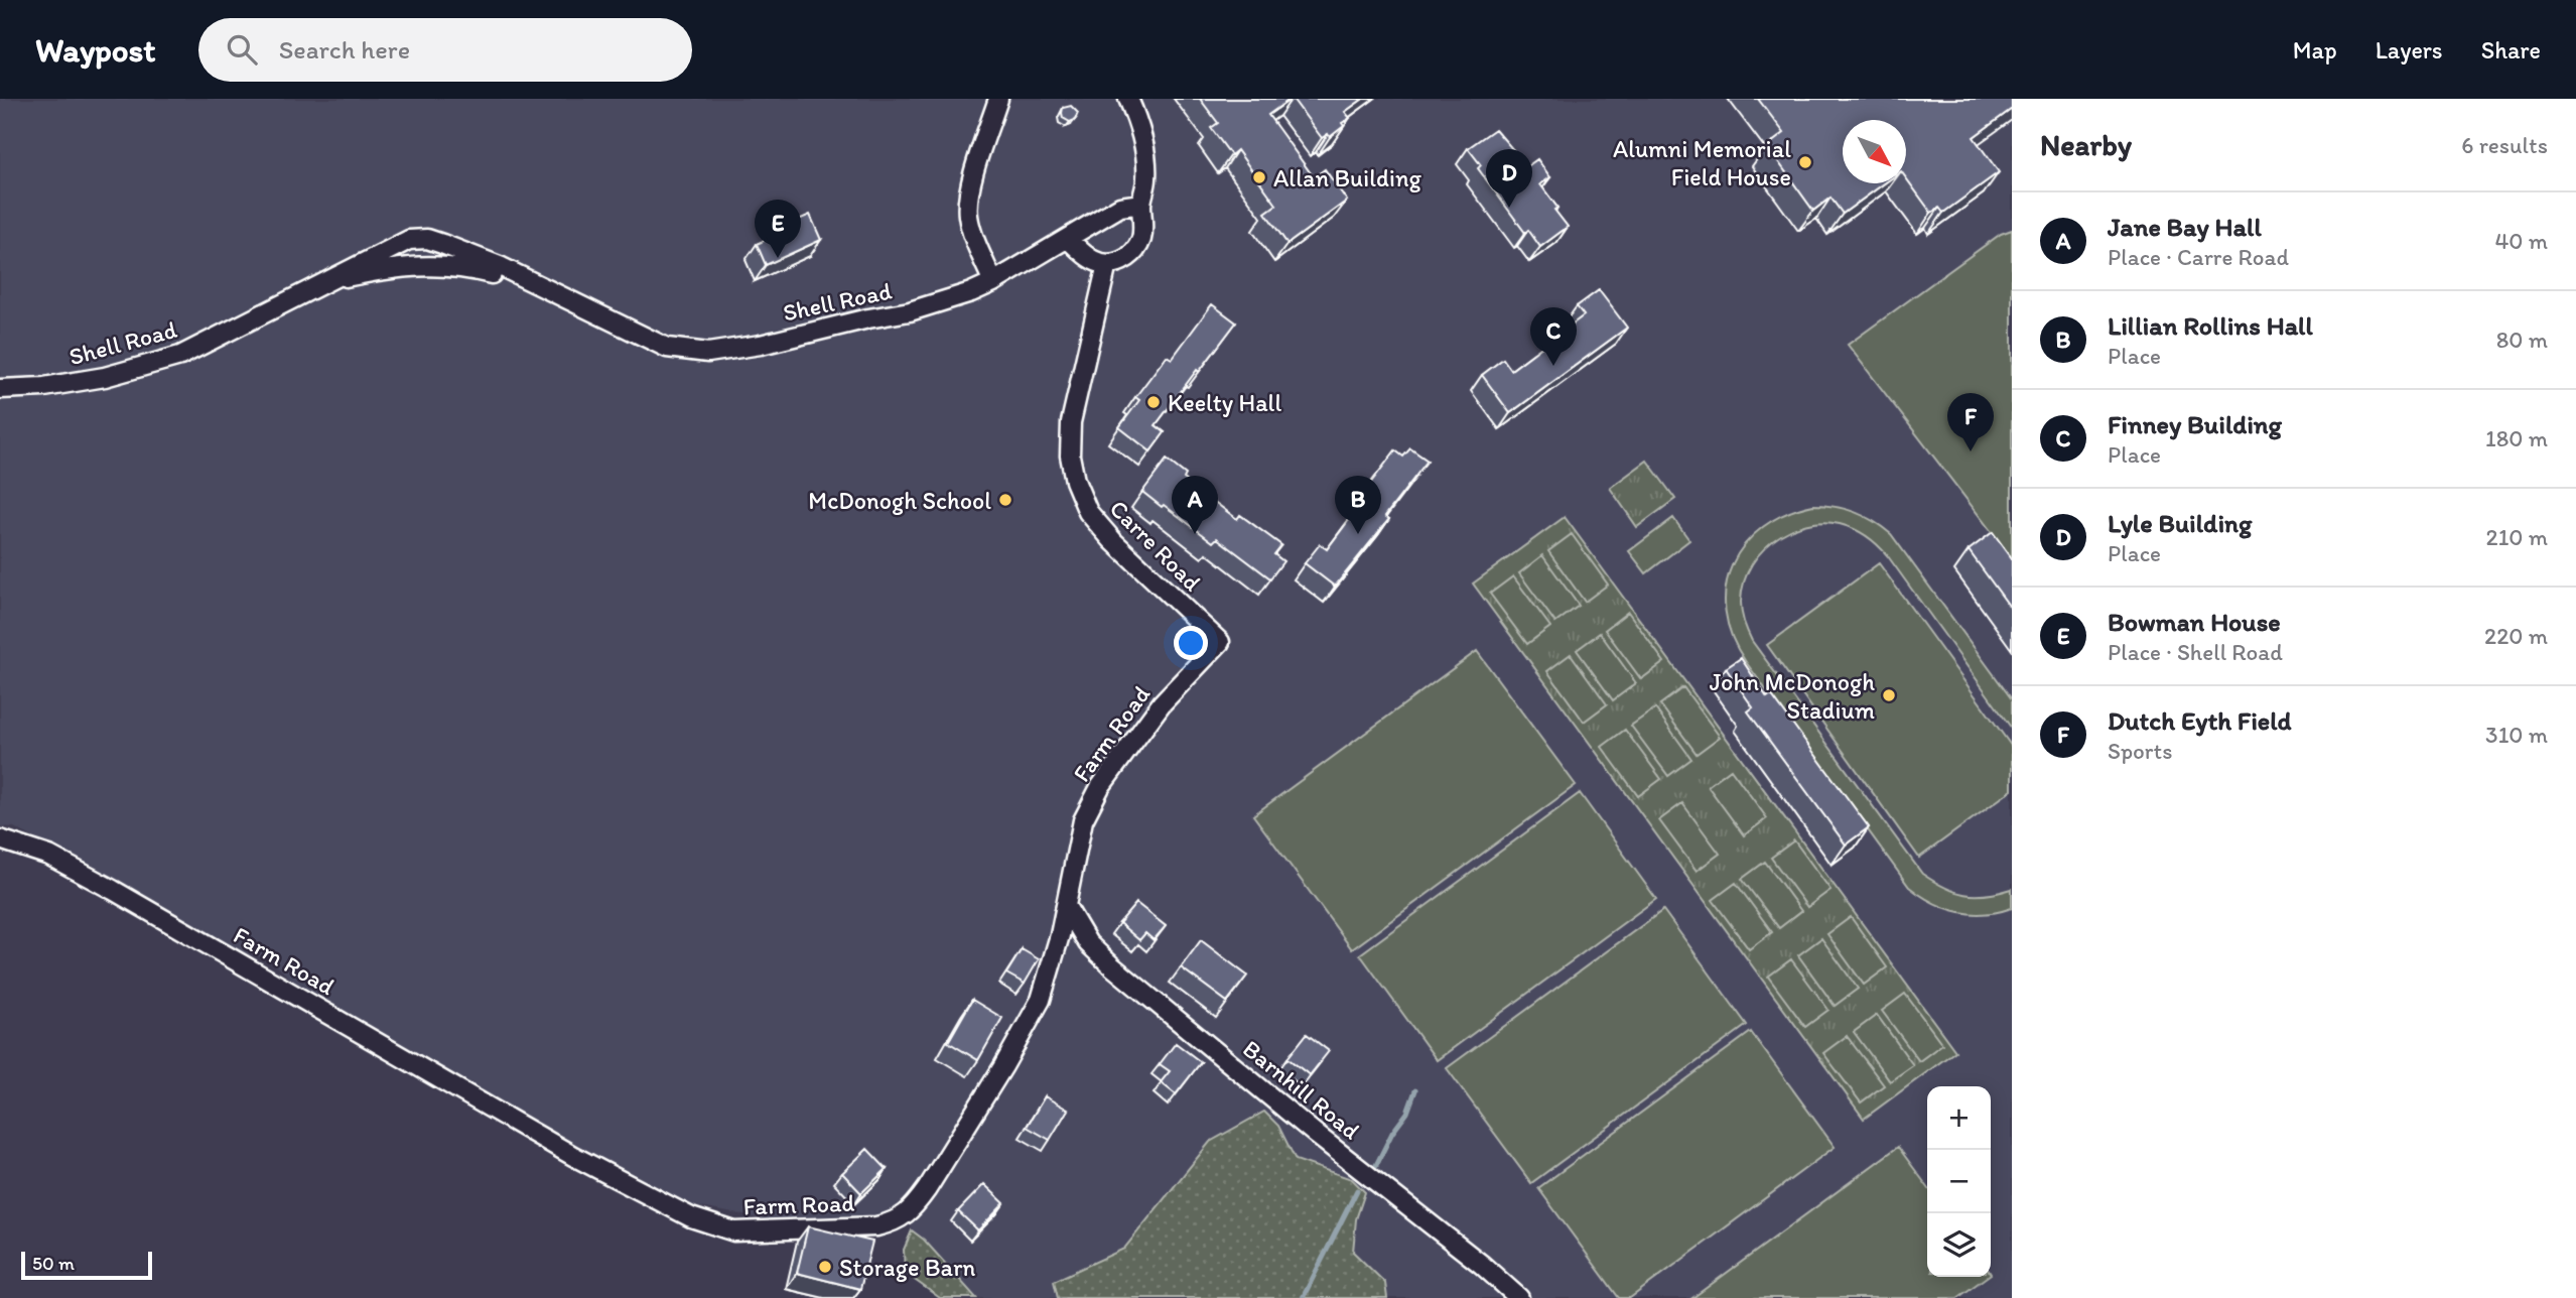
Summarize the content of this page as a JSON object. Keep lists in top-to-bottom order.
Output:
{
  "streets": {
    "street": [
      "Shell Road",
      "Carre Road",
      "Farm Road",
      "Barnhill Road"
    ]
  },
  "crossings": [
    ["Carre Road", "Farm Road"],
    ["Farm Road", "Barnhill Road"]
  ],
  "places": [
    "Alumni Memorial Field House",
    "Allan Building",
    "Keelty Hall",
    "McDonogh School",
    "John McDonogh Stadium",
    "Storage Barn"
  ],
  "scale_bar": "50 m",
  "north": "bottom right",
  "page": {
    "header": "Waypost",
    "search": "Search here",
    "nav": ["Map", "Layers", "Share"],
    "heading": ["Nearby", "6 results"],
    "pins": [
      "D",
      "E",
      "C",
      "F",
      "A",
      "B"
    ],
    "list": [
      {
        "mark": "A",
        "name": "Jane Bay Hall",
        "note": "Place · Carre Road",
        "value": "40 m"
      },
      {
        "mark": "B",
        "name": "Lillian Rollins Hall",
        "note": "Place",
        "value": "80 m"
      },
      {
        "mark": "C",
        "name": "Finney Building",
        "note": "Place",
        "value": "180 m"
      },
      {
        "mark": "D",
        "name": "Lyle Building",
        "note": "Place",
        "value": "210 m"
      },
      {
        "mark": "E",
        "name": "Bowman House",
        "note": "Place · Shell Road",
        "value": "220 m"
      },
      {
        "mark": "F",
        "name": "Dutch Eyth Field",
        "note": "Sports",
        "value": "310 m"
      }
    ],
    "map_buttons": ["+", "−"],
    "scale": "50 m"
  }
}
